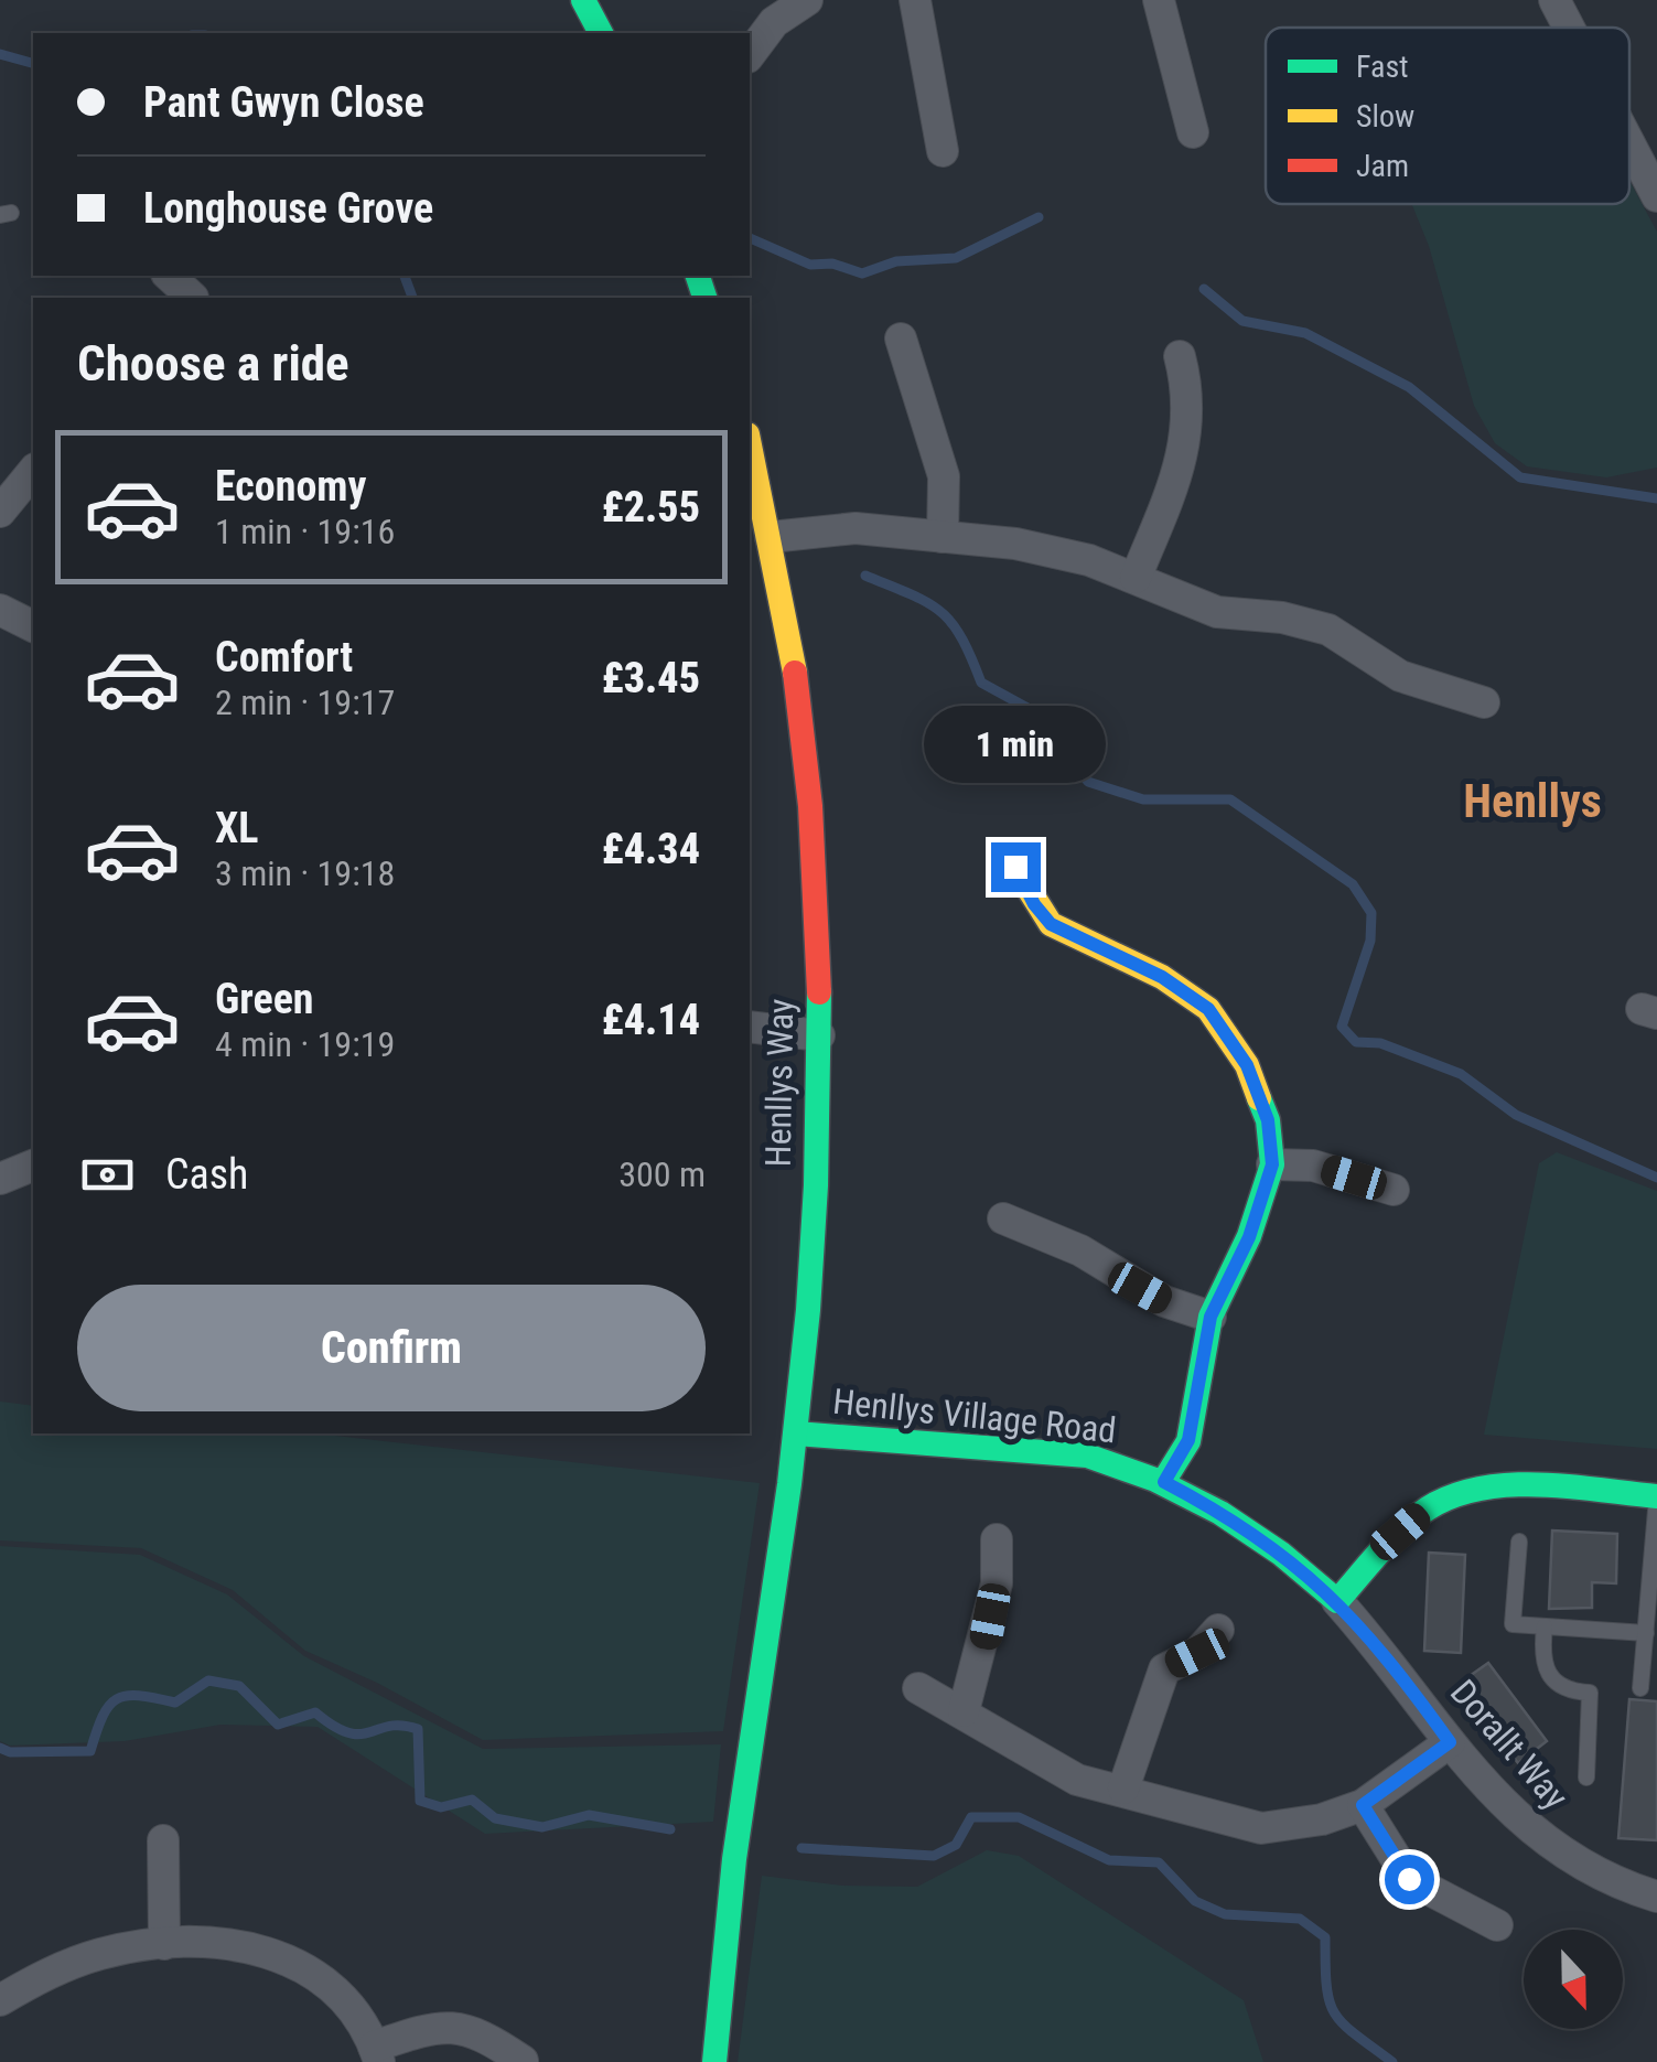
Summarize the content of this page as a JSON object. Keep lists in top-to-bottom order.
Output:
{
  "streets": {
    "street": ["Henllys Way", "Henllys Village Road", "Dorallt Way"]
  },
  "crossings": [
    ["Henllys Way", "Henllys Village Road"],
    ["Henllys Village Road", "Dorallt Way"]
  ],
  "districts": ["Henllys"],
  "legend": ["Fast", "Slow", "Jam"],
  "north": "bottom",
  "page": {
    "banner": ["Pant Gwyn Close", "Longhouse Grove"],
    "heading": "Choose a ride",
    "list": [
      {
        "name": "Economy",
        "note": "1 min · 19:16",
        "value": "£2.55"
      },
      {
        "name": "Comfort",
        "note": "2 min · 19:17",
        "value": "£3.45"
      },
      {
        "name": "XL",
        "note": "3 min · 19:18",
        "value": "£4.34"
      },
      {
        "name": "Green",
        "note": "4 min · 19:19",
        "value": "£4.14"
      }
    ],
    "bubble": "1 min",
    "pay": ["Cash", "300 m"],
    "buttons": "Confirm"
  }
}
